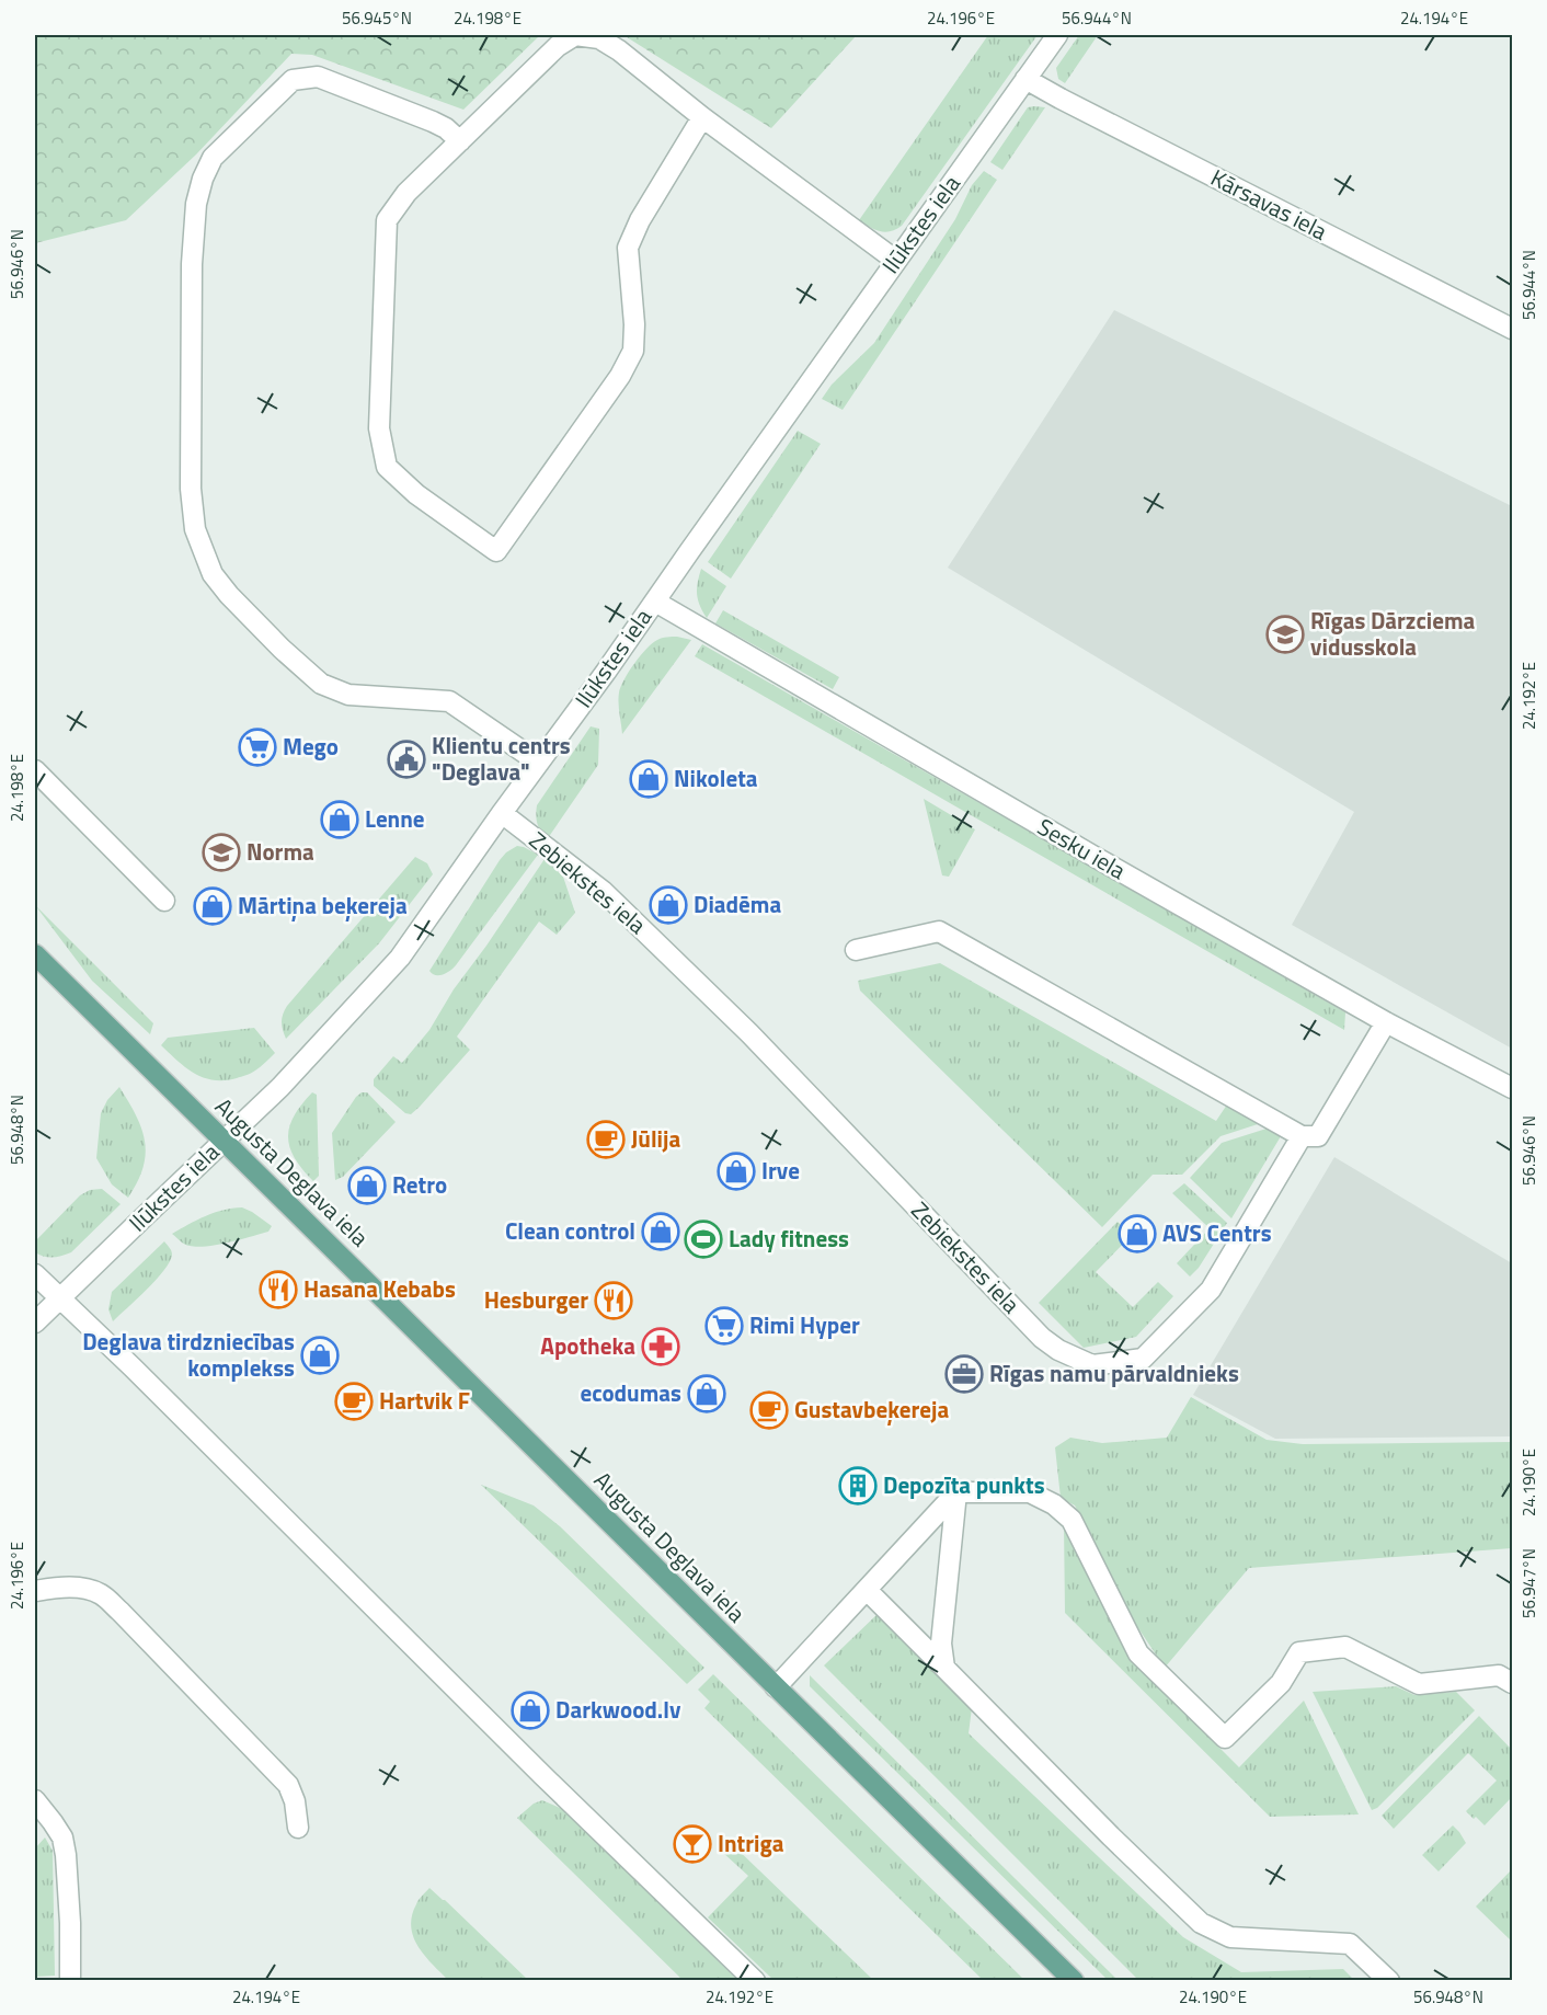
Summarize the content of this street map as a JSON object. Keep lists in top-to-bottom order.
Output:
{
  "streets": {
    "main road": ["Augusta Deglava iela"],
    "street": [
      "Kārsavas iela",
      "Ilūkstes iela",
      "Sesku iela",
      "Zebiekstes iela"
    ]
  },
  "crossings": [
    ["Kārsavas iela", "Ilūkstes iela"],
    ["Ilūkstes iela", "Sesku iela"],
    ["Ilūkstes iela", "Zebiekstes iela"],
    ["Ilūkstes iela", "Augusta Deglava iela"],
    ["Sesku iela", "Zebiekstes iela"]
  ],
  "places": {
    "school or university": ["Rīgas Dārzciema vidusskola", "Norma"],
    "supermarket": ["Mego", "Rimi Hyper"],
    "public building": ["Klientu centrs \"Deglava\""],
    "shop": [
      "Nikoleta",
      "Lenne",
      "Diadēma",
      "Mārtiņa beķereja",
      "Irve",
      "Retro",
      "Clean control",
      "AVS Centrs",
      "Deglava tirdzniecības komplekss",
      "ecodumas",
      "Darkwood.lv"
    ],
    "cafe": ["Jūlija", "Hartvik F", "Gustavbeķereja"],
    "sports": ["Lady fitness"],
    "restaurant": ["Hasana Kebabs", "Hesburger"],
    "pharmacy": ["Apotheka"],
    "office": ["Rīgas namu pārvaldnieks"],
    "building": ["Depozīta punkts"],
    "bar": ["Intriga"]
  },
  "coordinates": [
    "56.945°N",
    "24.198°E",
    "24.196°E",
    "56.944°N",
    "24.194°E",
    "56.946°N",
    "24.192°E",
    "56.948°N",
    "24.190°E",
    "56.947°N"
  ]
}
